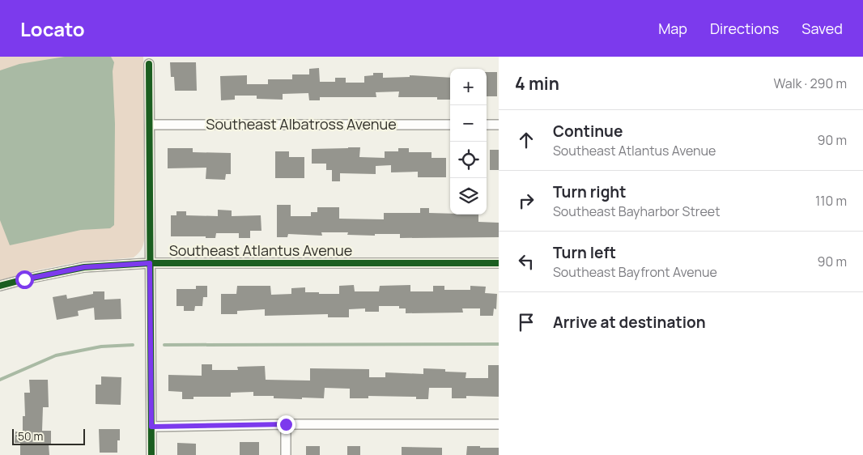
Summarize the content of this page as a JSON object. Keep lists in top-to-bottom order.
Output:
{
  "streets": {
    "street": ["Southeast Albatross Avenue", "Southeast Atlantus Avenue"]
  },
  "scale_bar": "50 m",
  "page": {
    "header": "Locato",
    "nav": ["Map", "Directions", "Saved"],
    "heading": ["4 min", "Walk · 290 m"],
    "map_buttons": ["+", "−"],
    "list": [
      ["Continue", "Southeast Atlantus Avenue", "90 m"],
      ["Turn right", "Southeast Bayharbor Street", "110 m"],
      ["Turn left", "Southeast Bayfront Avenue", "90 m"],
      "Arrive at destination"
    ],
    "scale": "50 m"
  }
}
